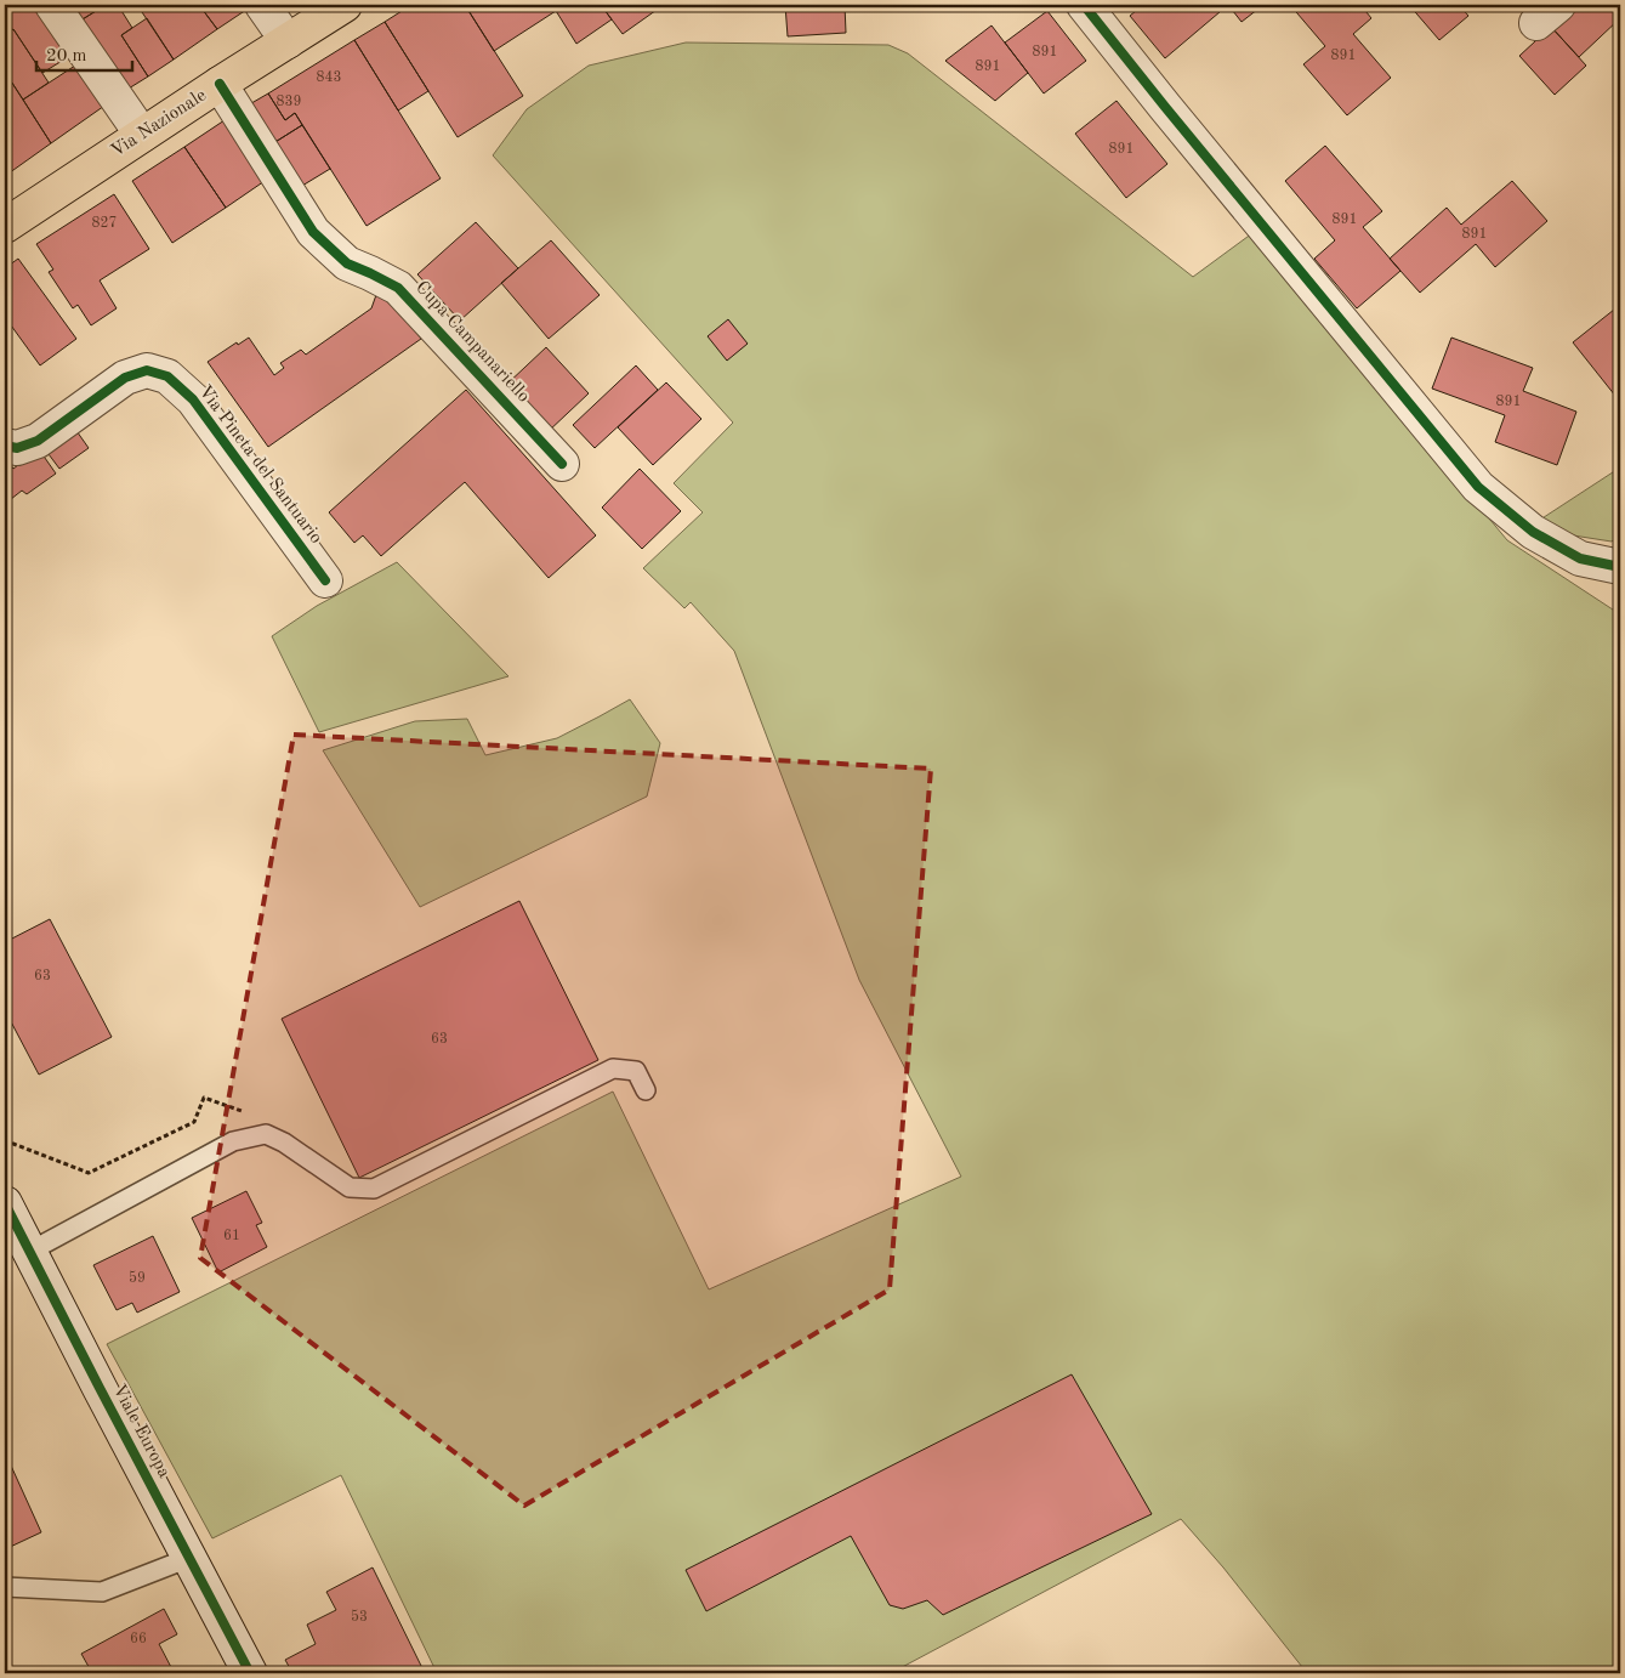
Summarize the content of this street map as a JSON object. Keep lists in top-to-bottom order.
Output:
{
  "streets": {
    "main road": ["Via Nazionale"],
    "street": ["Cupa Campanariello", "Via Pineta del Santuario", "Viale Europa"]
  },
  "crossings": [
    ["Via Nazionale", "Cupa Campanariello"]
  ],
  "house_numbers": [
    "891",
    "891",
    "891",
    "843",
    "839",
    "891",
    "891",
    "827",
    "891",
    "891",
    "63",
    "63",
    "61",
    "59",
    "53",
    "66"
  ],
  "scale_bar": "20 m"
}
